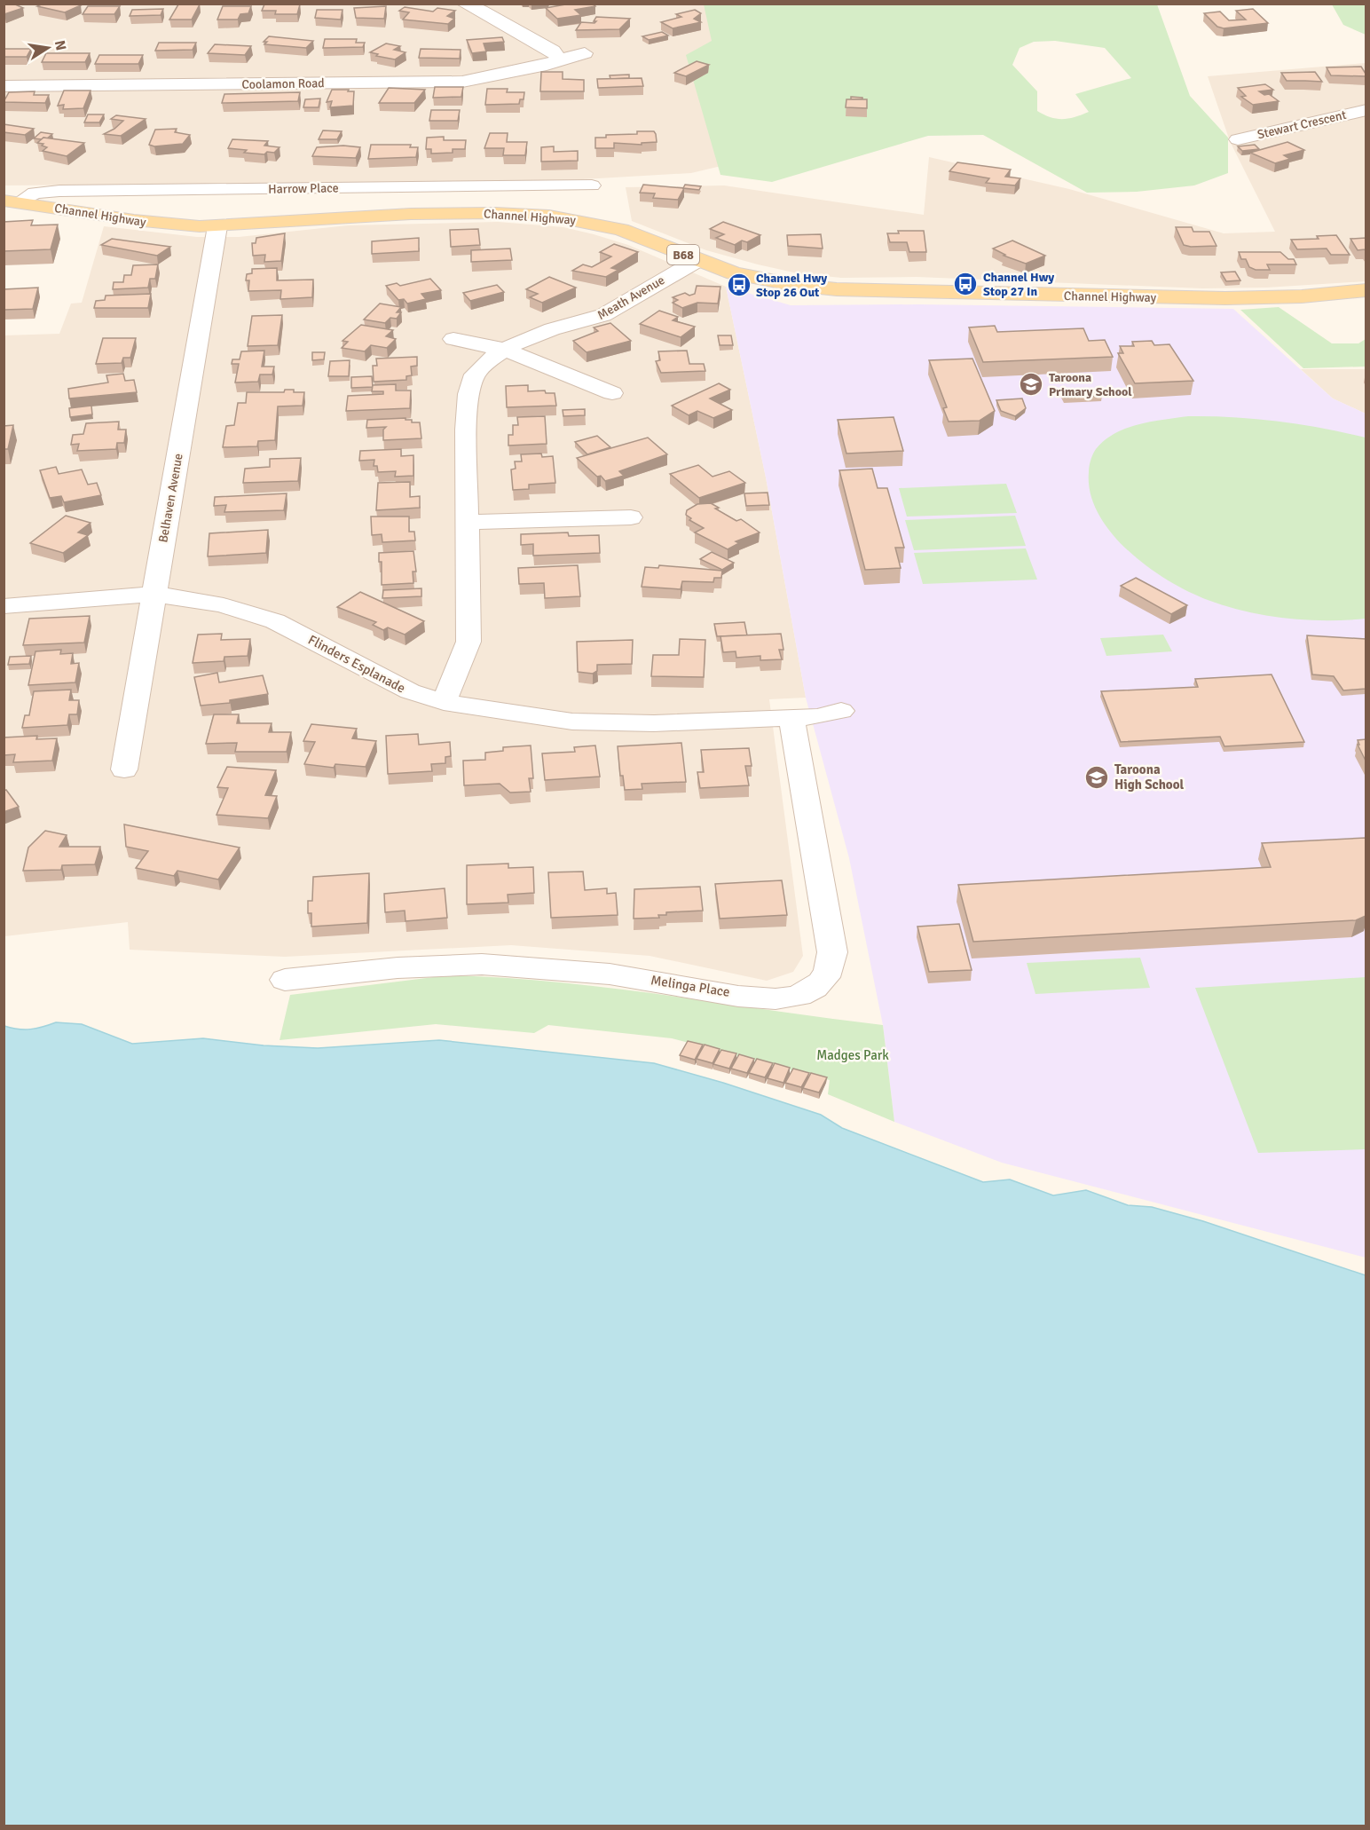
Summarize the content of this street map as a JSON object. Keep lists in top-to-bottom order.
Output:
{
  "streets": {
    "main road": ["Channel Highway", "B68"],
    "street": [
      "Coolamon Road",
      "Stewart Crescent",
      "Harrow Place",
      "Meath Avenue",
      "Belhaven Avenue",
      "Flinders Esplanade",
      "Melinga Place"
    ]
  },
  "crossings": [
    ["Harrow Place", "Channel Highway"],
    ["Channel Highway", "Meath Avenue"],
    ["Channel Highway", "Belhaven Avenue"],
    ["Meath Avenue", "Flinders Esplanade"],
    ["Belhaven Avenue", "Flinders Esplanade"],
    ["Flinders Esplanade", "Melinga Place"]
  ],
  "parks": ["Madges Park"],
  "places": {
    "bus stop": ["Channel Hwy Stop 27 In", "Channel Hwy Stop 26 Out"],
    "school or university": ["Taroona Primary School", "Taroona High School"]
  },
  "north": "right"
}
